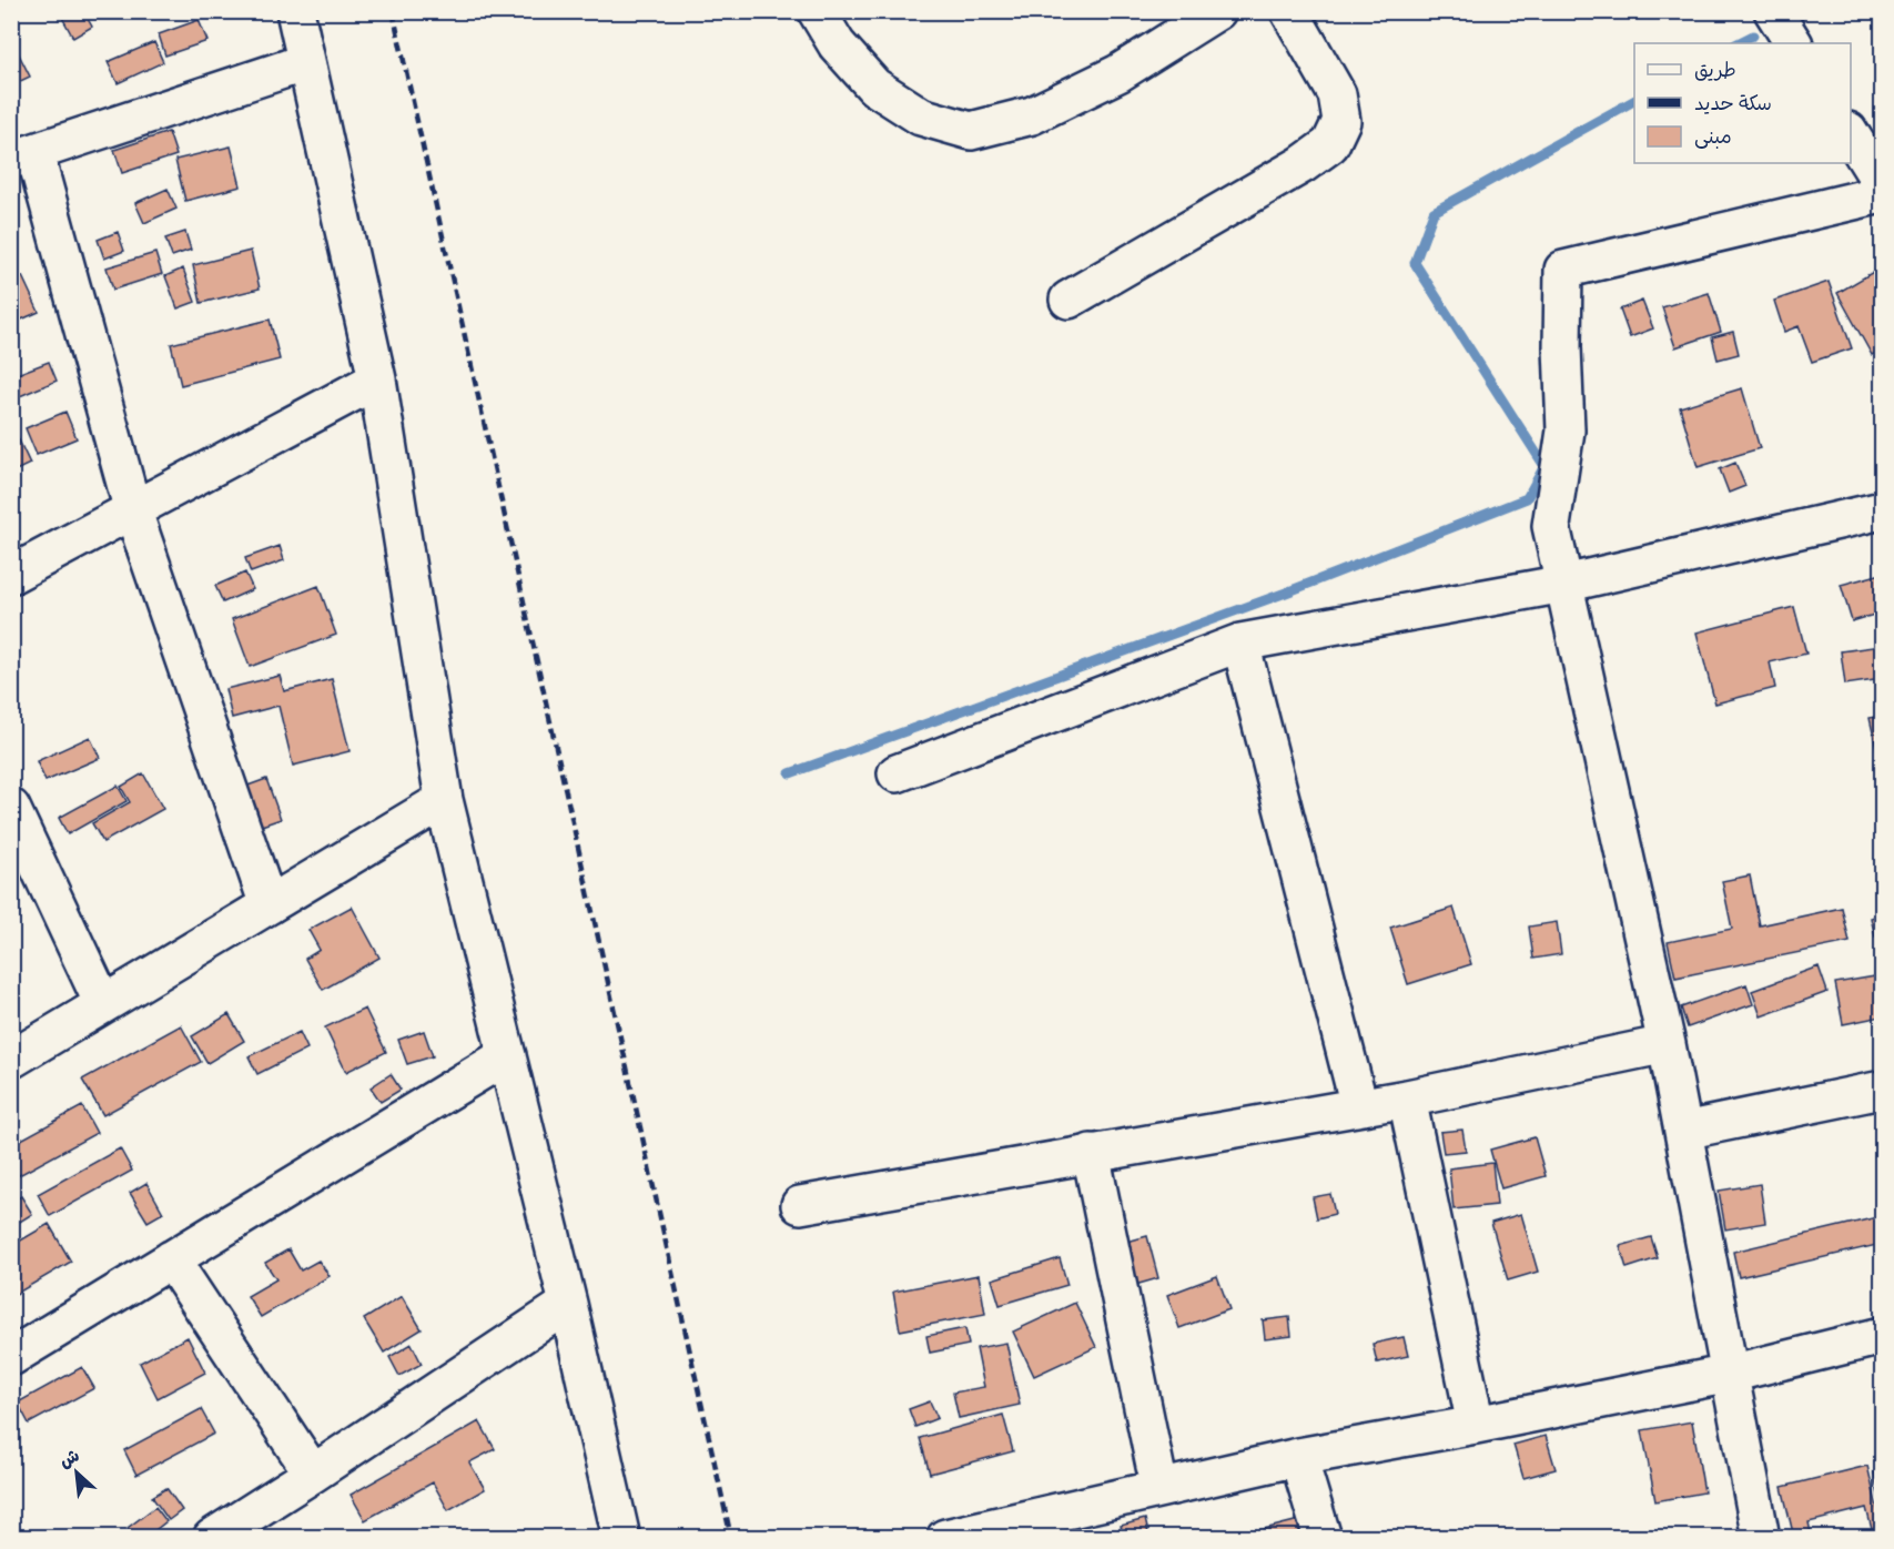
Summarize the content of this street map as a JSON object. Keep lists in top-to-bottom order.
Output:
{
  "legend": ["طريق", "سكة حديد", "مبنى"],
  "north": "top left"
}
